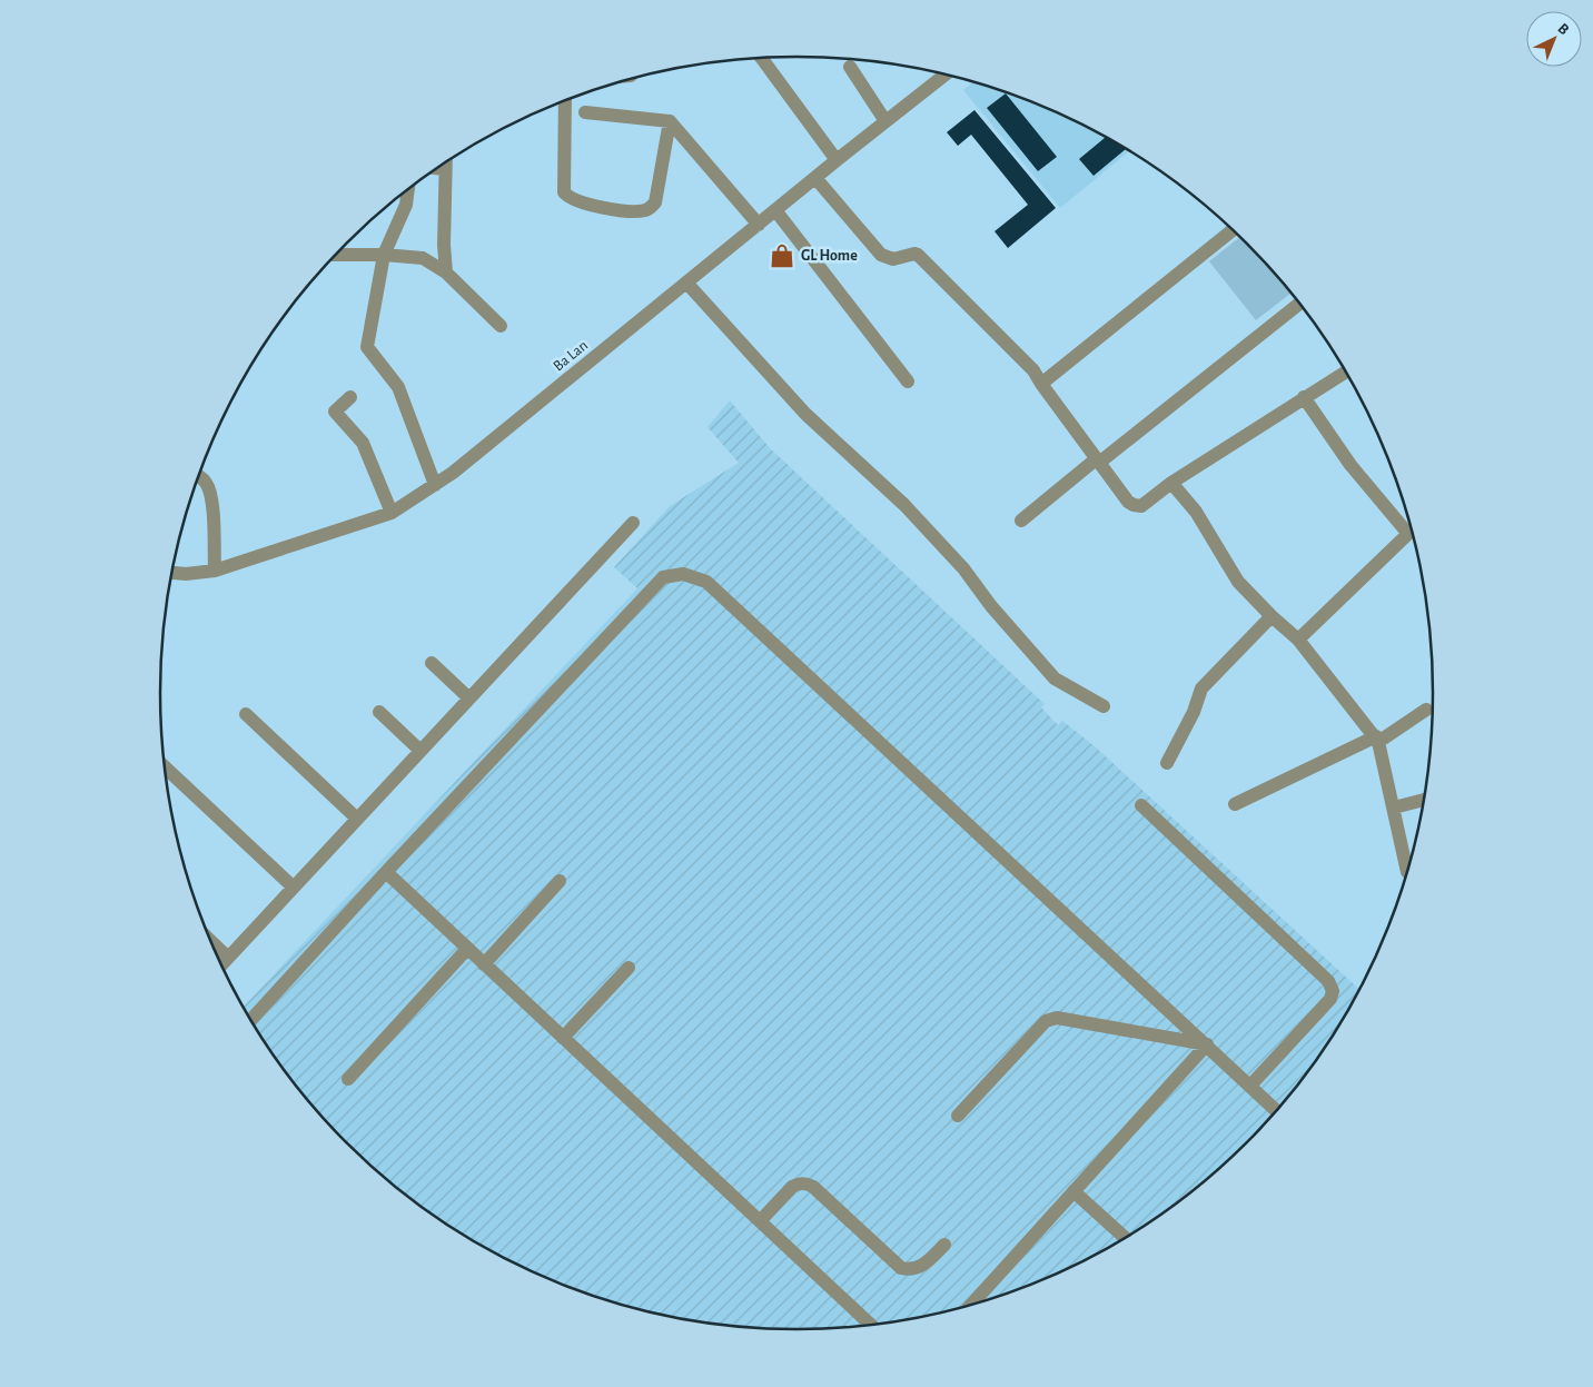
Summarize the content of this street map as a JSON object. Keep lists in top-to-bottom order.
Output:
{
  "streets": {
    "street": ["Ba Lan"]
  },
  "places": {
    "shop": ["GL Home"]
  },
  "north": "top right"
}
